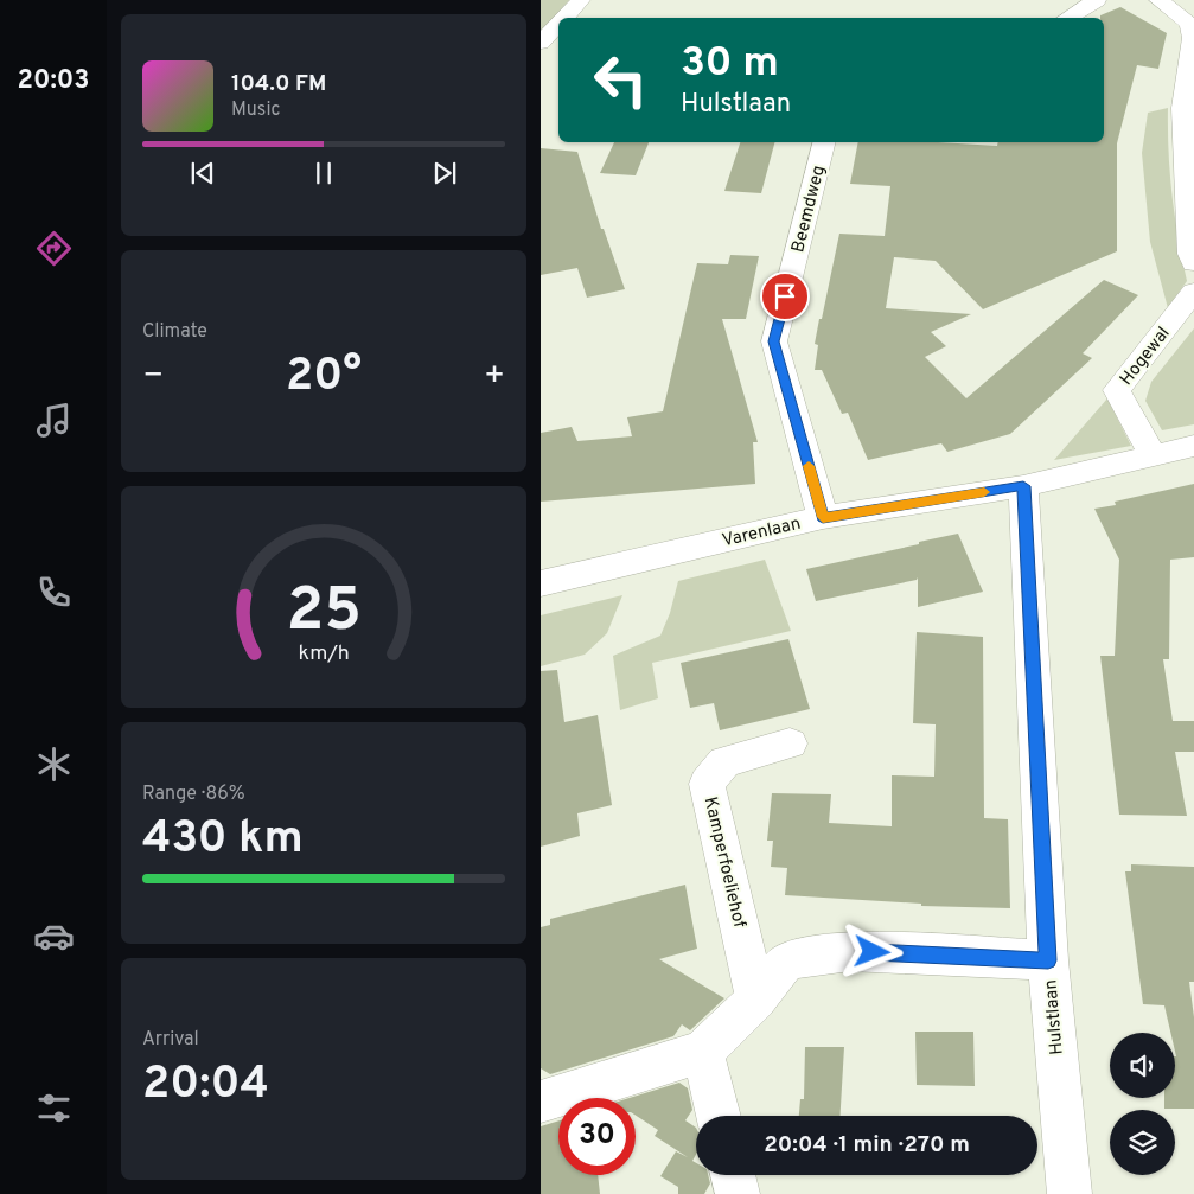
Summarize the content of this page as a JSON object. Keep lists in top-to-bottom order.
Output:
{
  "streets": {
    "street": [
      "Beemdweg",
      "Hogewal",
      "Varenlaan",
      "Kamperfoeliehof",
      "Hulstlaan"
    ]
  },
  "crossings": [
    ["Beemdweg", "Varenlaan"],
    ["Hogewal", "Varenlaan"],
    ["Varenlaan", "Hulstlaan"]
  ],
  "page": {
    "tabs": "20:03",
    "turn": ["30 m", "Hulstlaan"],
    "song": ["104.0 FM", "Music"],
    "tile": [
      "Climate",
      ["Range · 86%", "430 km"],
      ["Arrival", "20:04"]
    ],
    "heat": ["−", "20°", "+"],
    "limit": "30",
    "trip": "20:04 · 1 min · 270 m",
    "gauge": ["25", "km/h"]
  }
}
